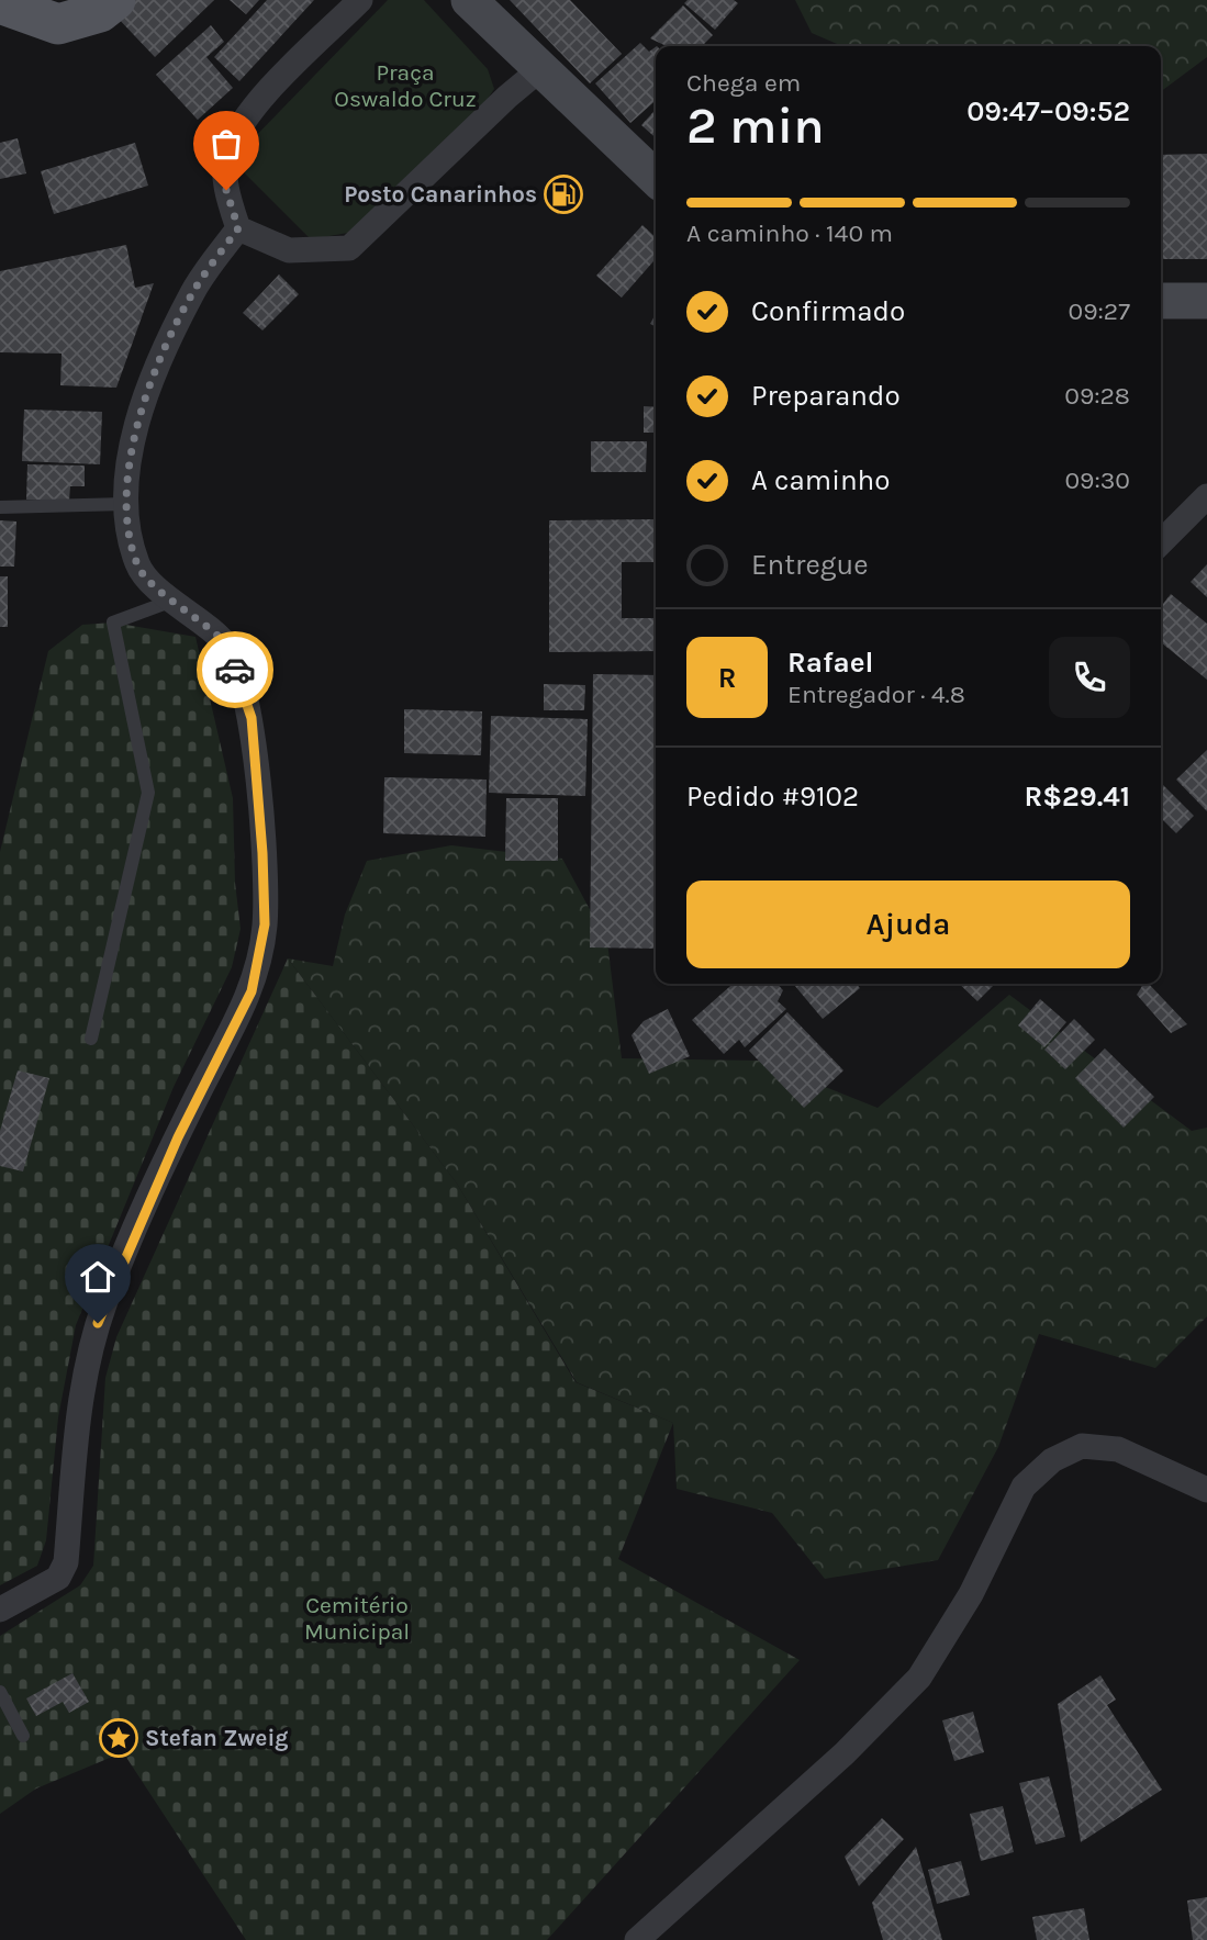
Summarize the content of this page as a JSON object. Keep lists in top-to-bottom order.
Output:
{
  "parks": ["Praça Oswaldo Cruz", "Cemitério Municipal"],
  "places": {
    "fuel station": ["Posto Canarinhos"],
    "place": ["Stefan Zweig"]
  },
  "page": {
    "heading": ["2 min", "Chega em", "09:47–09:52"],
    "panel": [
      "Rafael",
      "Entregador · 4.8",
      "Pedido #9102",
      "R$29.41"
    ],
    "bar": "A caminho · 140 m",
    "list": [
      ["Confirmado", "09:27"],
      ["Preparando", "09:28"],
      ["A caminho", "09:30"],
      "Entregue"
    ],
    "round": "R",
    "buttons": "Ajuda"
  }
}
